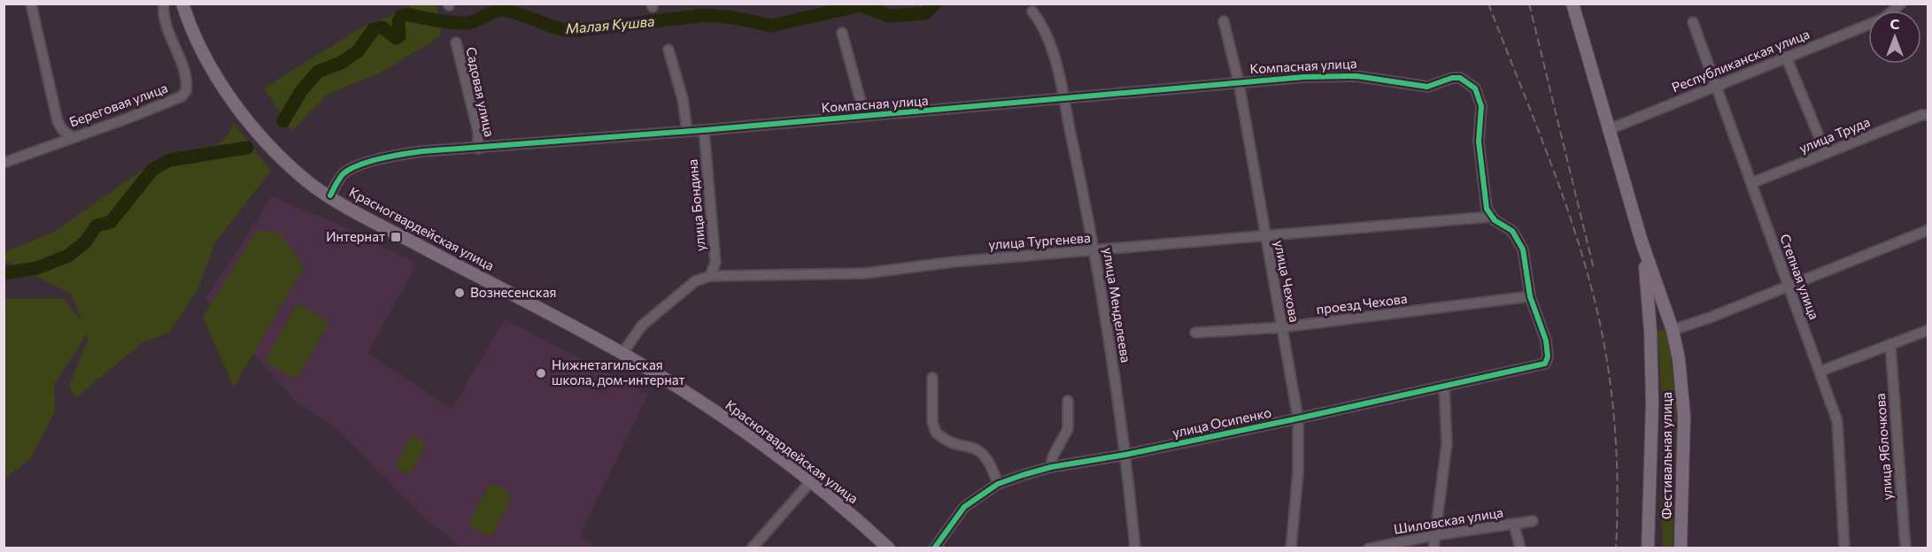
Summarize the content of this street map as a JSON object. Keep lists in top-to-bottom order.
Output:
{
  "streets": {
    "main road": ["Красногвардейская улица", "Фестивальная улица"],
    "street": [
      "Республиканская улица",
      "Компасная улица",
      "Садовая улица",
      "Береговая улица",
      "улица Труда",
      "улица Бондина",
      "улица Тургенева",
      "Степная улица",
      "улица Чехова",
      "проезд Чехова",
      "улица Менделеева",
      "улица Осипенко",
      "улица Яблочкова",
      "Шиловская улица"
    ]
  },
  "crossings": [
    ["Республиканская улица", "Степная улица"],
    ["Республиканская улица", "Фестивальная улица"],
    ["Компасная улица", "Садовая улица"],
    ["Компасная улица", "улица Бондина"],
    ["Компасная улица", "Красногвардейская улица"],
    ["Компасная улица", "улица Тургенева"],
    ["Компасная улица", "улица Чехова"],
    ["Компасная улица", "улица Менделеева"],
    ["улица Труда", "Степная улица"],
    ["улица Бондина", "улица Тургенева"],
    ["Красногвардейская улица", "улица Тургенева"],
    ["улица Тургенева", "улица Чехова"],
    ["улица Тургенева", "улица Менделеева"],
    ["улица Чехова", "проезд Чехова"],
    ["улица Чехова", "улица Осипенко"],
    ["проезд Чехова", "улица Осипенко"],
    ["улица Менделеева", "улица Осипенко"]
  ],
  "water": ["Малая Кушва"],
  "places": {
    "transit": ["Интернат"],
    "other": ["Вознесенская", "Нижнетагильская школа, дом-интернат"]
  },
  "north": "top"
}
